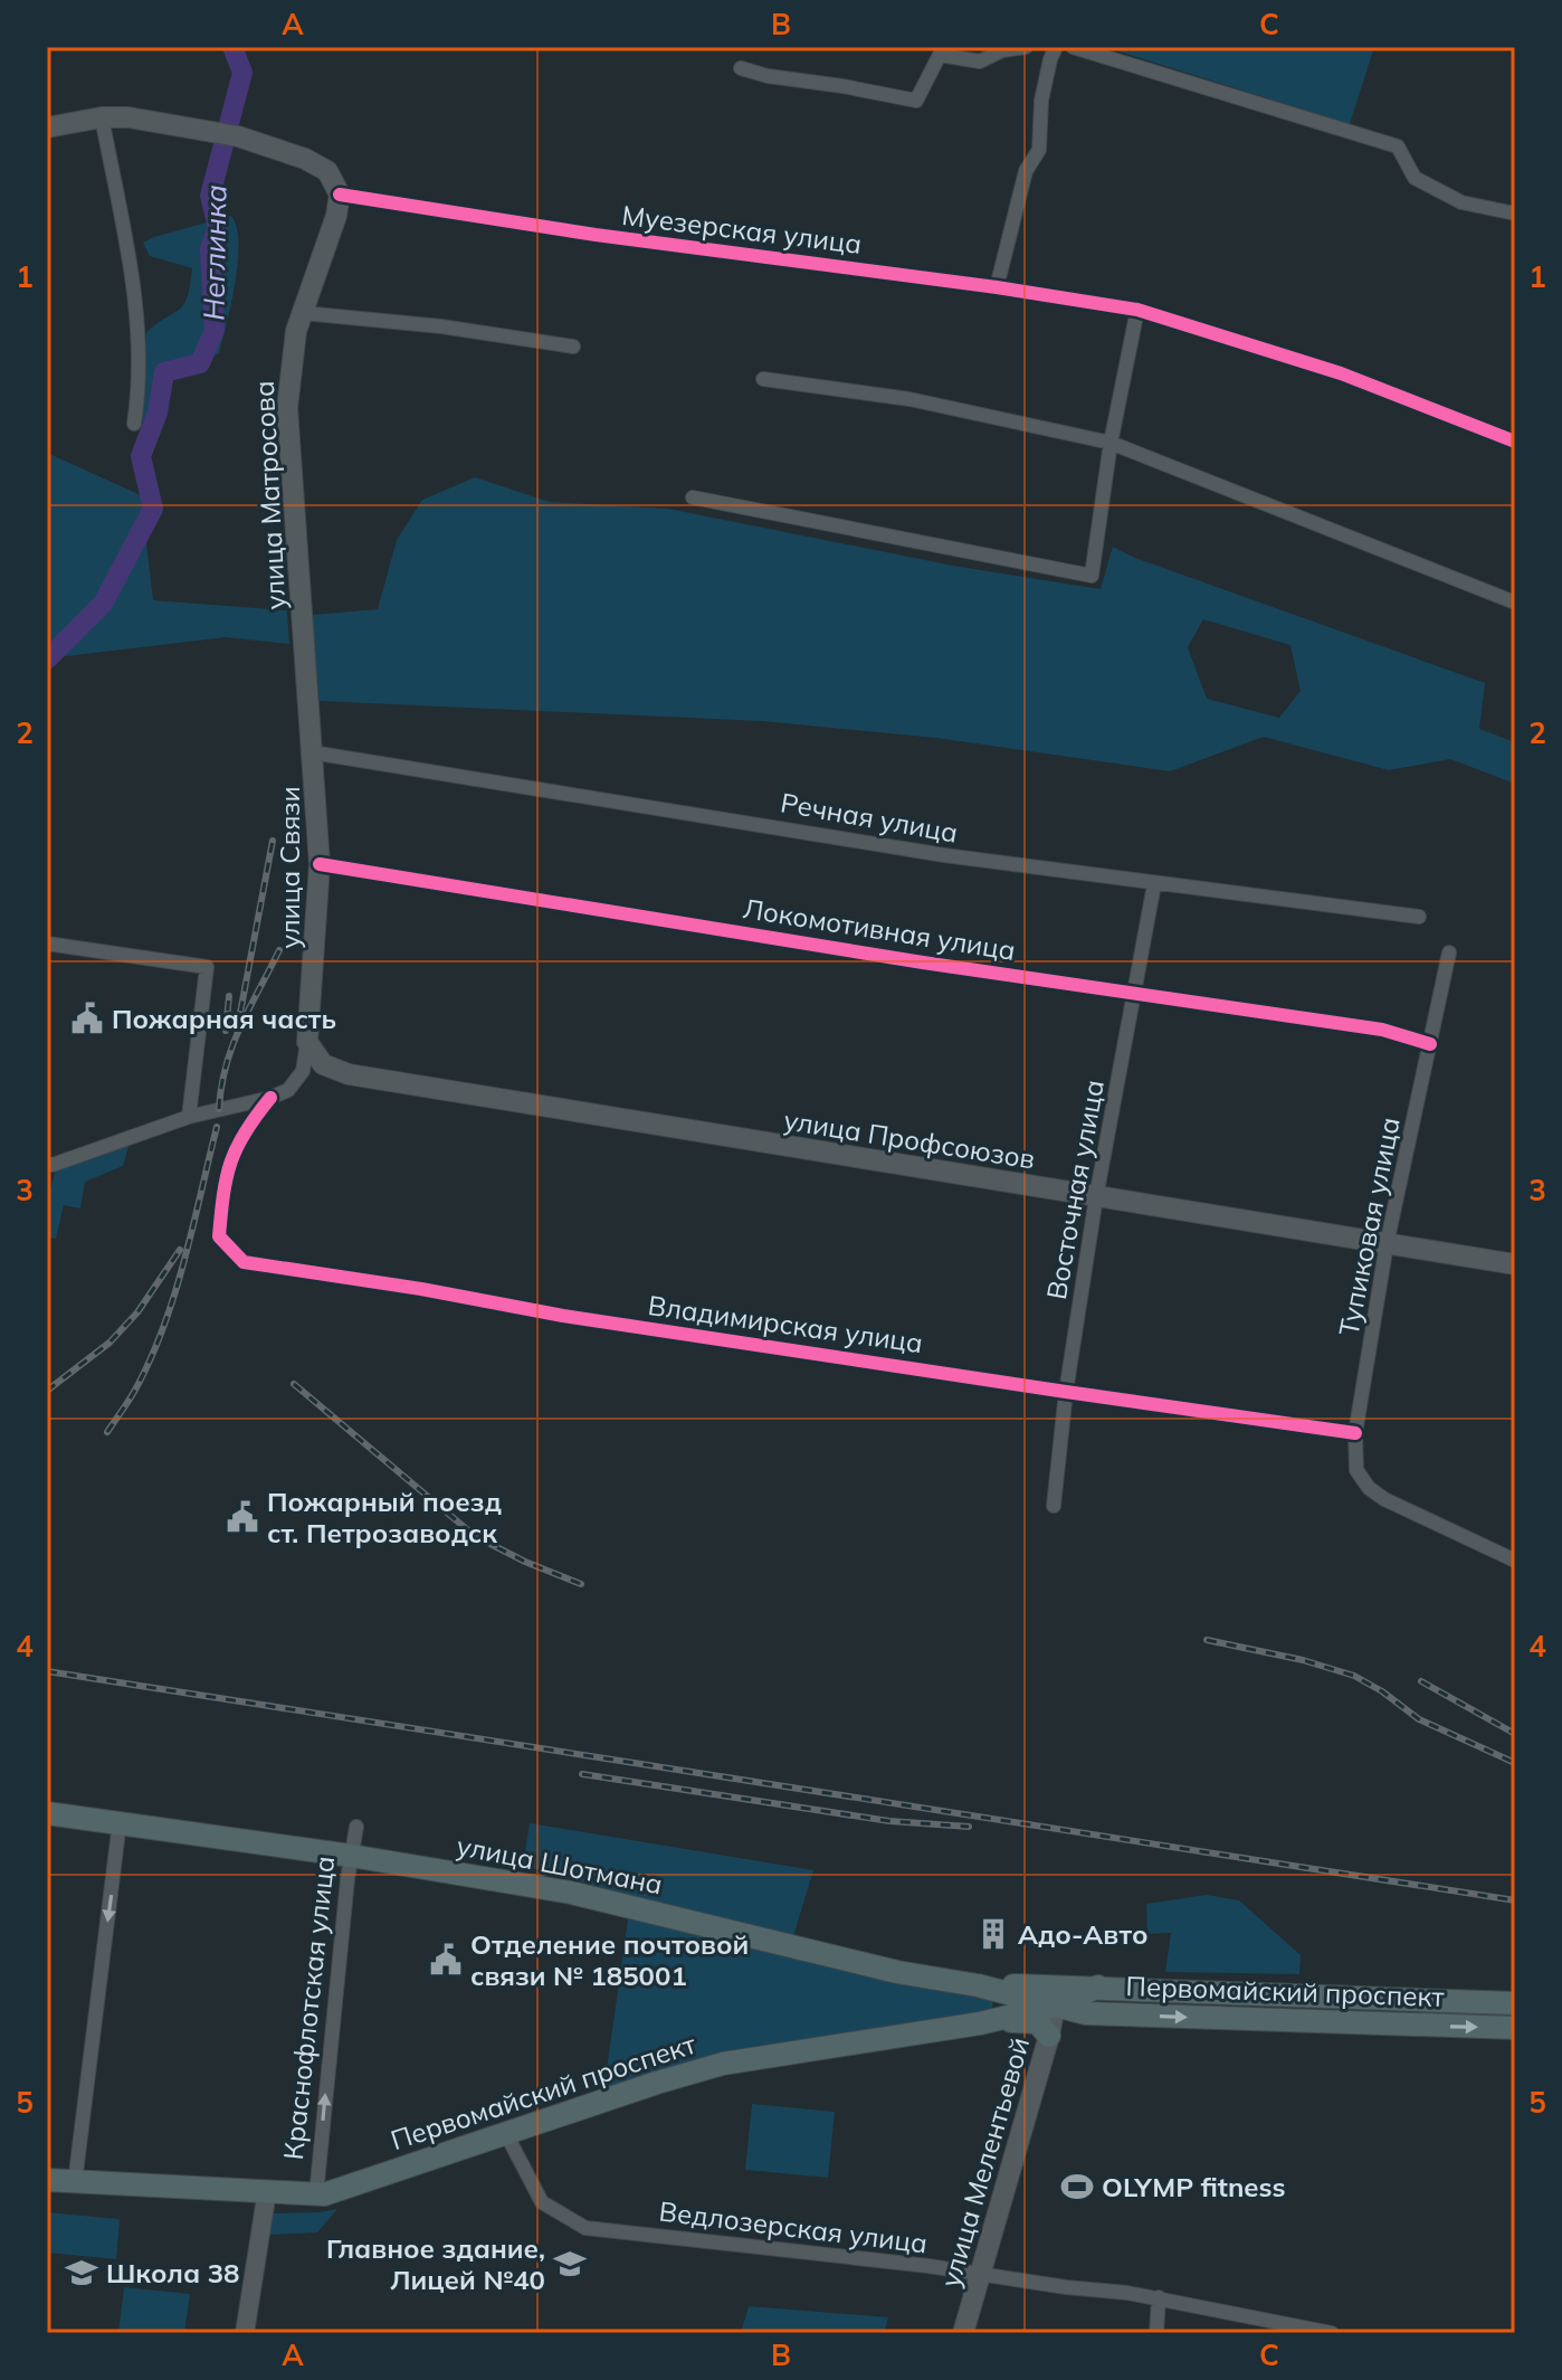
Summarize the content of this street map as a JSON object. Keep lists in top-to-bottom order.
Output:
{
  "streets": {
    "main road": [
      "улица Матросова",
      "улица Связи",
      "улица Профсоюзов",
      "улица Шотмана",
      "Первомайский проспект",
      "улица Мелентьевой"
    ],
    "street": [
      "Муезерская улица",
      "Речная улица",
      "Локомотивная улица",
      "Восточная улица",
      "Тупиковая улица",
      "Владимирская улица",
      "Краснофлотская улица",
      "Ведлозерская улица"
    ]
  },
  "crossings": [
    ["Муезерская улица", "улица Матросова"],
    ["улица Матросова", "улица Связи"],
    ["Речная улица", "улица Связи"],
    ["Речная улица", "Восточная улица"],
    ["улица Связи", "Локомотивная улица"],
    ["улица Связи", "улица Профсоюзов"],
    ["Локомотивная улица", "Восточная улица"],
    ["Локомотивная улица", "Тупиковая улица"],
    ["улица Профсоюзов", "Восточная улица"],
    ["улица Профсоюзов", "Тупиковая улица"],
    ["Восточная улица", "Владимирская улица"],
    ["Тупиковая улица", "Владимирская улица"],
    ["улица Шотмана", "Первомайский проспект"],
    ["улица Шотмана", "Краснофлотская улица"],
    ["улица Шотмана", "улица Мелентьевой"],
    ["Первомайский проспект", "Краснофлотская улица"],
    ["Первомайский проспект", "улица Мелентьевой"],
    ["Первомайский проспект", "Ведлозерская улица"],
    ["улица Мелентьевой", "Ведлозерская улица"]
  ],
  "one_way": ["Краснофлотская улица"],
  "water": ["Неглинка"],
  "places": {
    "public building": ["Пожарная часть", "Пожарный поезд ст. Петрозаводск", "Отделение почтовой связи № 185001"],
    "building": ["Адо-Авто"],
    "sports": ["OLYMP fitness"],
    "school or university": ["Главное здание, Лицей №40", "Школа 38"]
  },
  "grid": {
    "columns": ["A", "B", "C"],
    "rows": [
      "1",
      "2",
      "3",
      "4",
      "5"
    ]
  }
}
